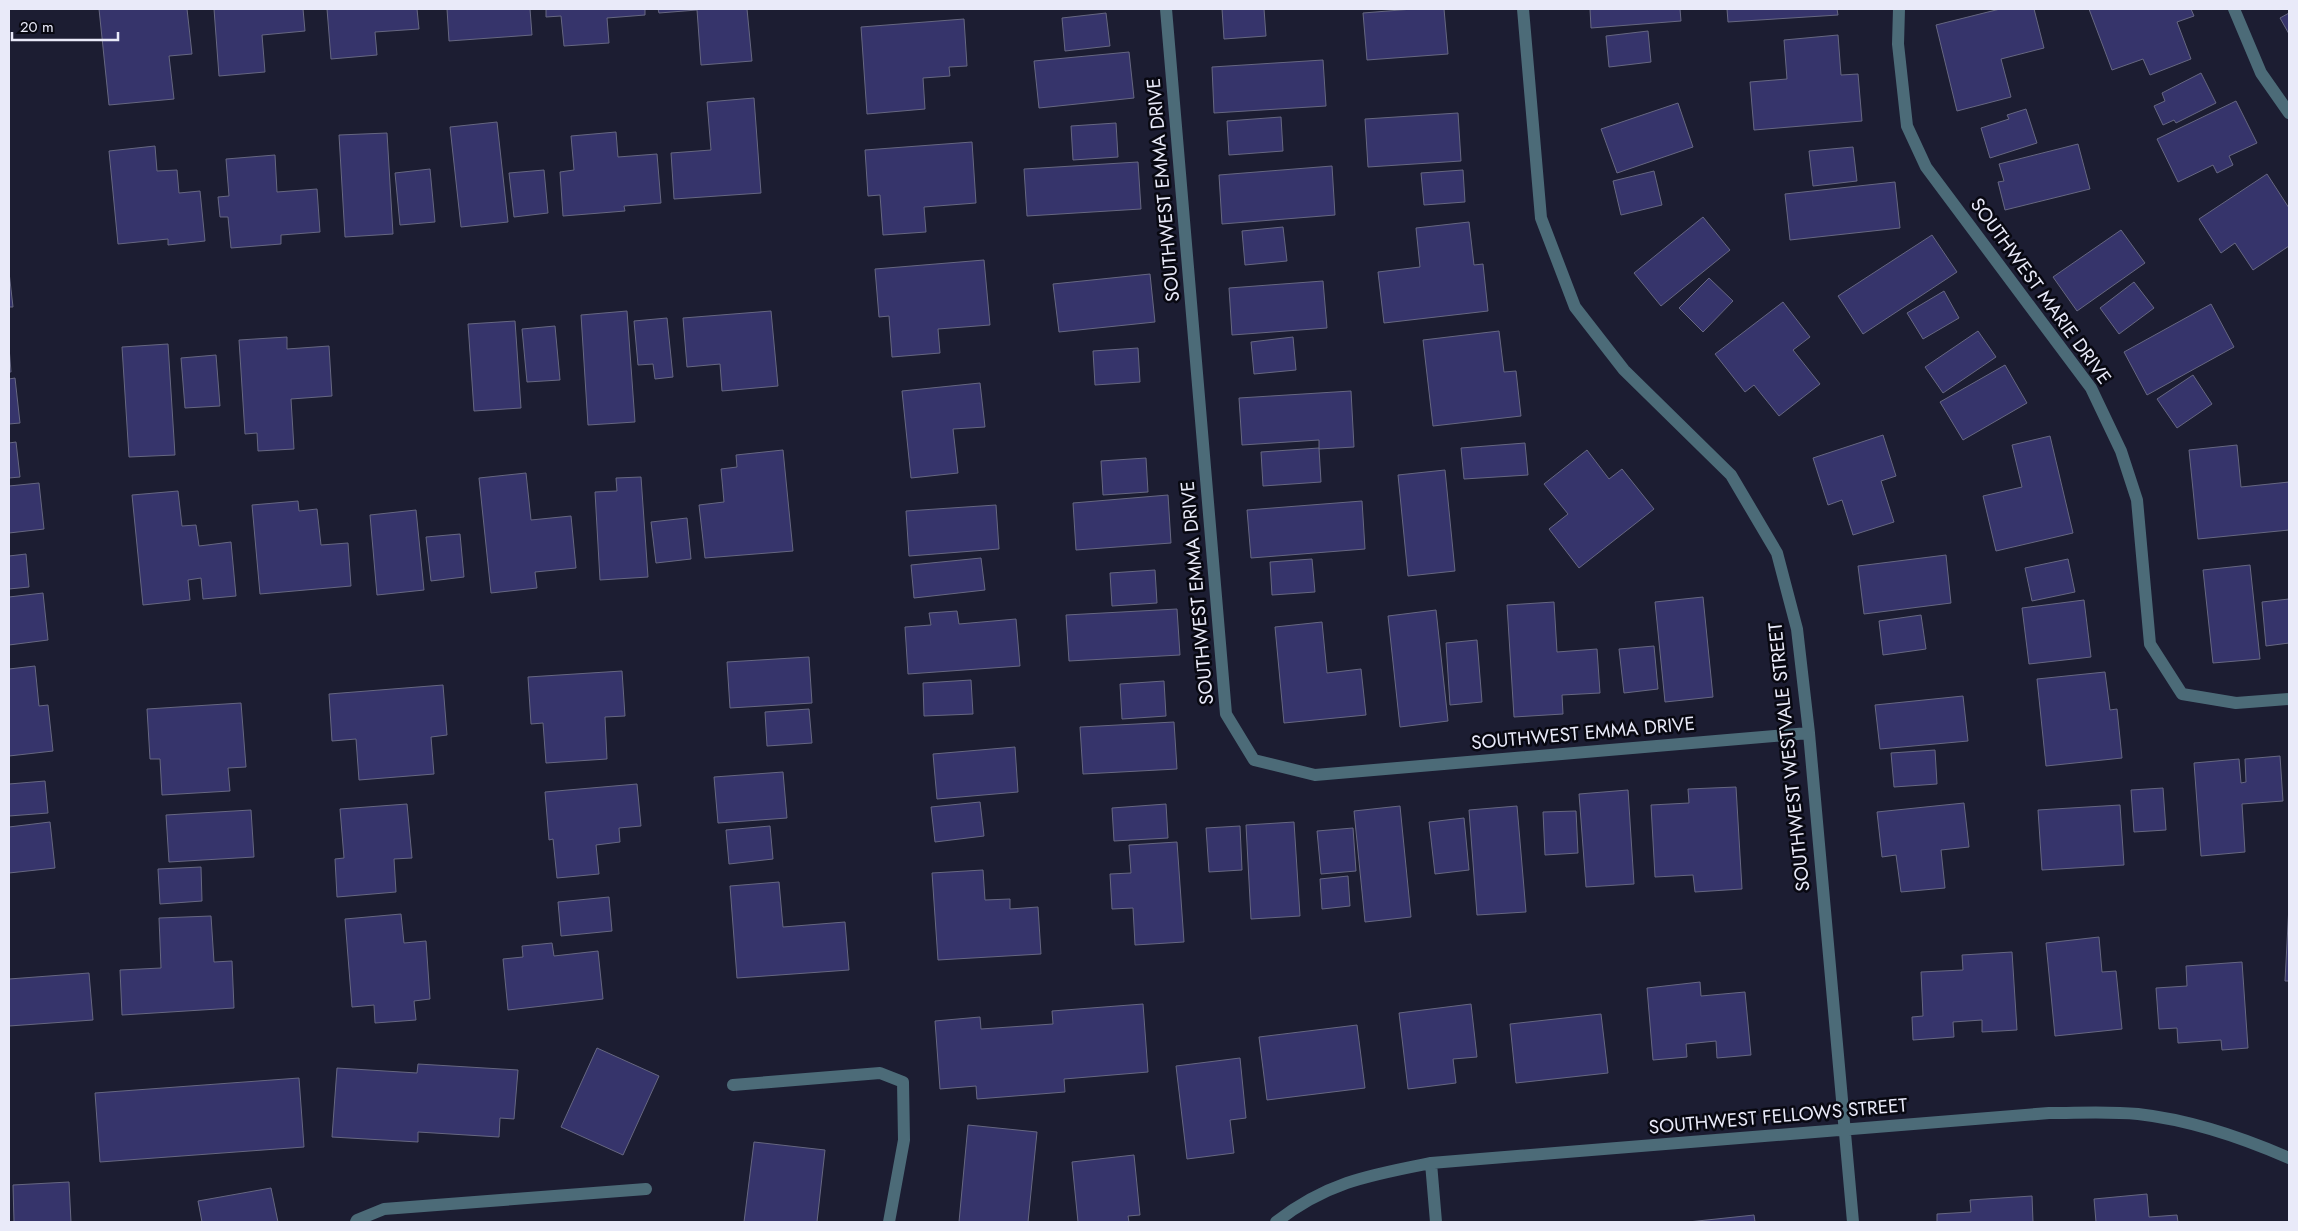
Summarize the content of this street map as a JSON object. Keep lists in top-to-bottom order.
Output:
{
  "streets": {
    "street": [
      "SOUTHWEST EMMA DRIVE",
      "SOUTHWEST MARIE DRIVE",
      "SOUTHWEST WESTVALE STREET",
      "SOUTHWEST FELLOWS STREET"
    ]
  },
  "crossings": [
    ["SOUTHWEST EMMA DRIVE", "SOUTHWEST WESTVALE STREET"],
    ["SOUTHWEST WESTVALE STREET", "SOUTHWEST FELLOWS STREET"]
  ],
  "scale_bar": "20 m"
}
